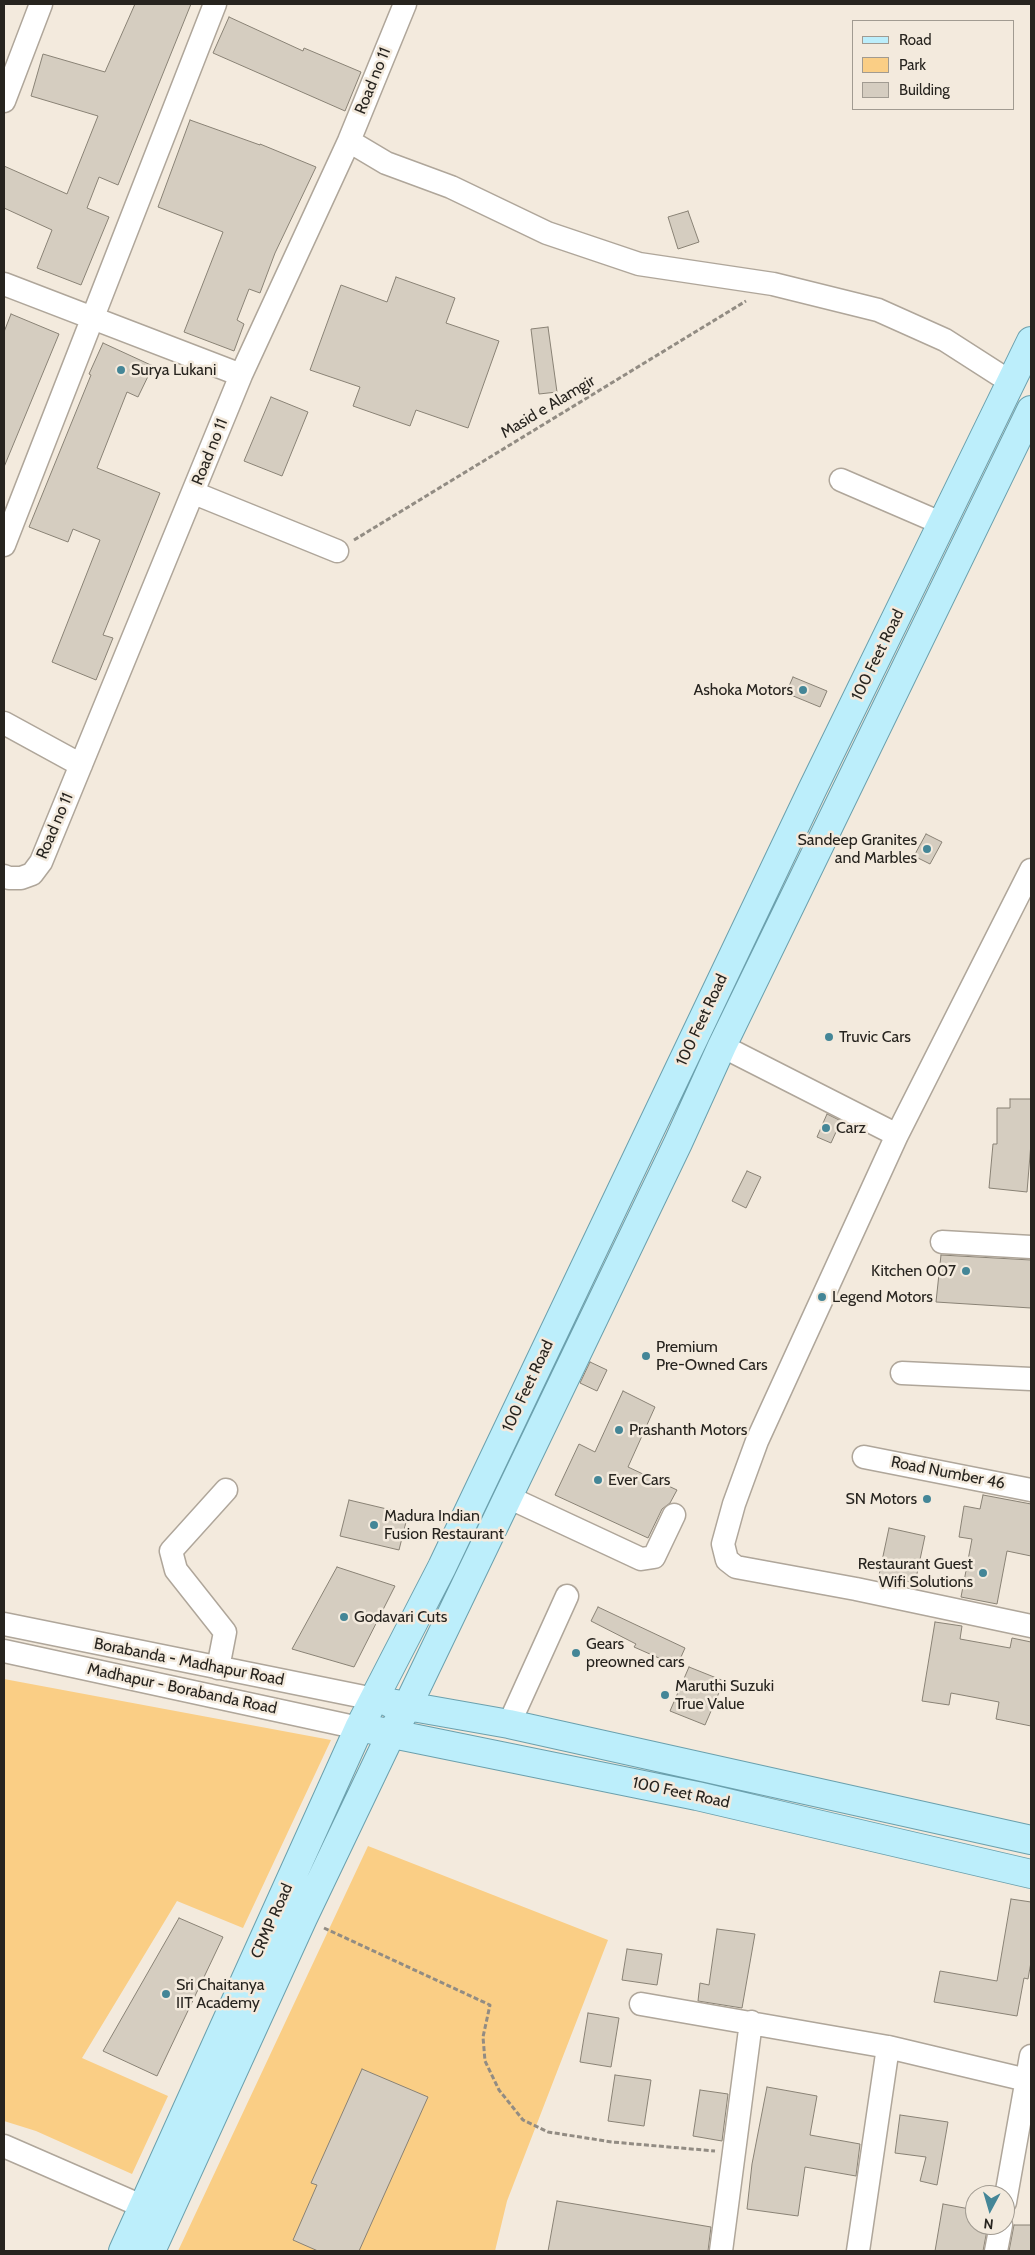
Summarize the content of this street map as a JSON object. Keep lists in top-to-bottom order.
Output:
{
  "streets": {
    "main road": ["100 Feet Road", "CRMP Road"],
    "street": [
      "Road no 11",
      "Road Number 46",
      "Borabanda - Madhapur Road",
      "Madhapur - Borabanda Road"
    ],
    "path": ["Masid e Alamgir"]
  },
  "crossings": [
    ["100 Feet Road", "Borabanda - Madhapur Road"],
    ["100 Feet Road", "Madhapur - Borabanda Road"],
    ["100 Feet Road", "CRMP Road"],
    ["Madhapur - Borabanda Road", "CRMP Road"]
  ],
  "places": [
    "Surya Lukani",
    "Ashoka Motors",
    "Sandeep Granites and Marbles",
    "Truvic Cars",
    "Carz",
    "Kitchen 007",
    "Legend Motors",
    "Premium Pre-Owned Cars",
    "Prashanth Motors",
    "Ever Cars",
    "SN Motors",
    "Madura Indian Fusion Restaurant",
    "Restaurant Guest Wifi Solutions",
    "Godavari Cuts",
    "Gears preowned cars",
    "Maruthi Suzuki True Value",
    "Sri Chaitanya IIT Academy"
  ],
  "legend": ["Road", "Park", "Building"],
  "north": "bottom"
}
